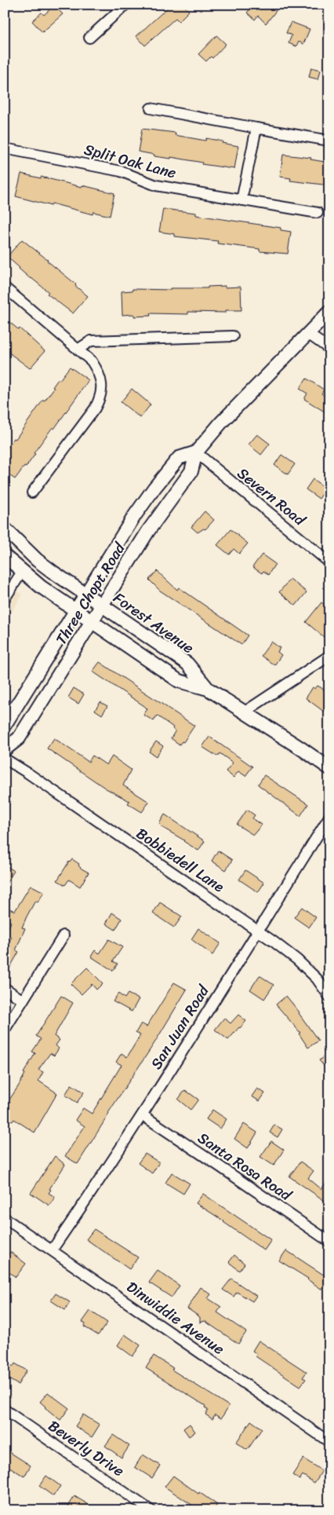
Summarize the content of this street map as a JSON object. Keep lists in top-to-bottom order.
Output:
{
  "streets": {
    "main road": ["Three Chopt Road", "Forest Avenue"],
    "street": [
      "Split Oak Lane",
      "Severn Road",
      "Bobbiedell Lane",
      "San Juan Road",
      "Santa Rosa Road",
      "Dinwiddie Avenue",
      "Beverly Drive"
    ]
  },
  "crossings": [
    ["Severn Road", "Three Chopt Road"],
    ["Three Chopt Road", "Forest Avenue"],
    ["Bobbiedell Lane", "San Juan Road"],
    ["San Juan Road", "Santa Rosa Road"],
    ["San Juan Road", "Dinwiddie Avenue"]
  ]
}
